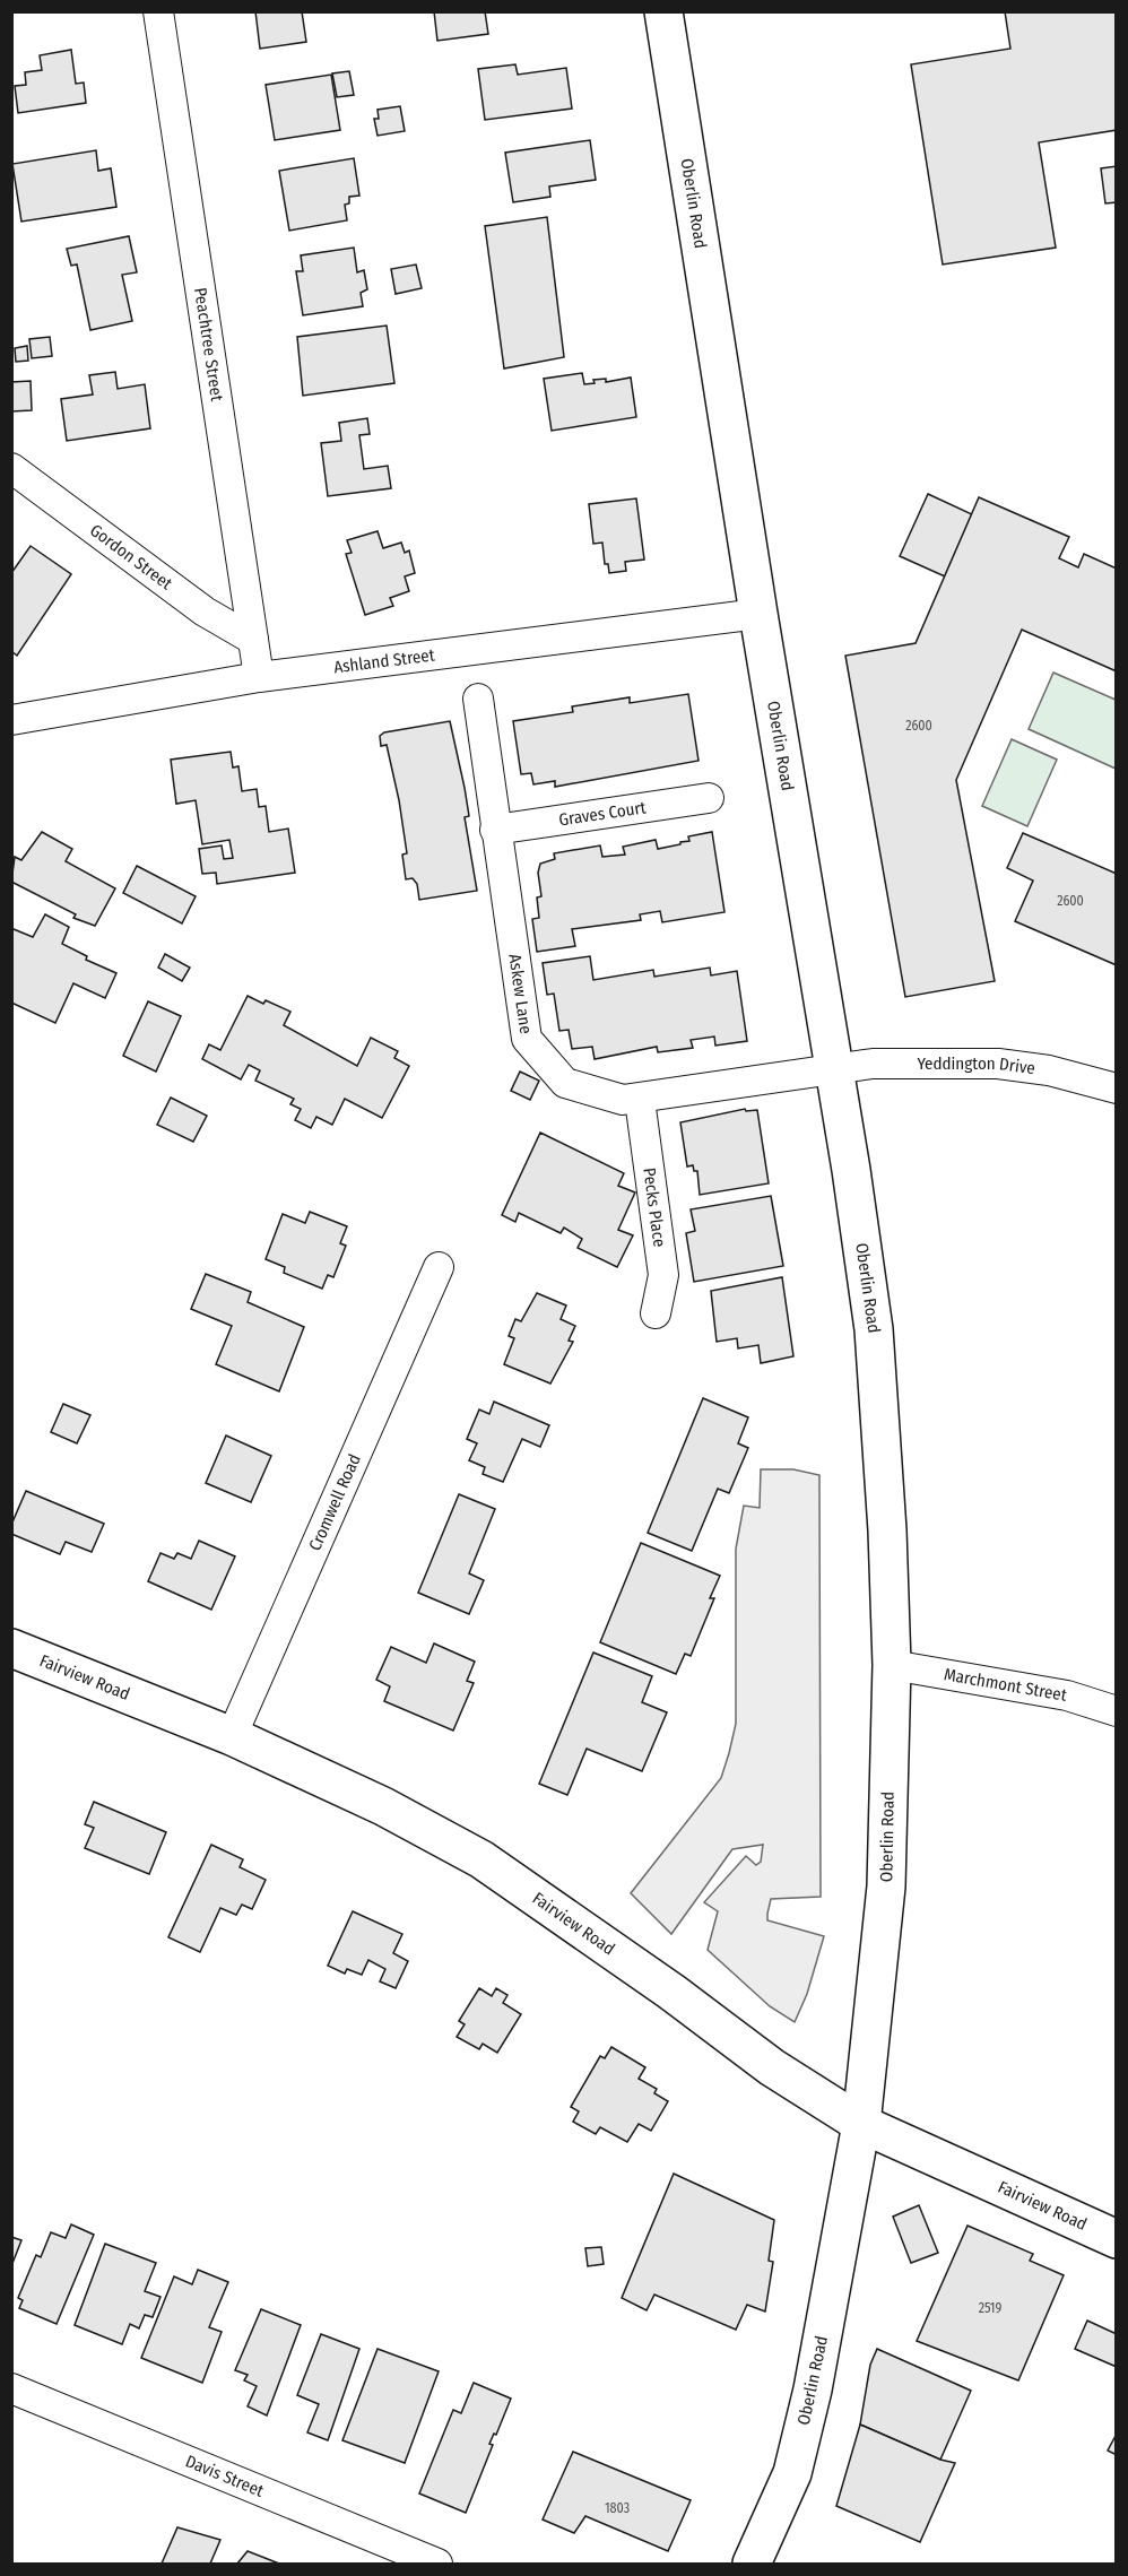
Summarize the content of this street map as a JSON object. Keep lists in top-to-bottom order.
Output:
{
  "streets": {
    "main road": ["Oberlin Road", "Fairview Road"],
    "street": [
      "Peachtree Street",
      "Gordon Street",
      "Ashland Street",
      "Graves Court",
      "Askew Lane",
      "Yeddington Drive",
      "Pecks Place",
      "Cromwell Road",
      "Marchmont Street",
      "Davis Street"
    ]
  },
  "crossings": [
    ["Oberlin Road", "Ashland Street"],
    ["Oberlin Road", "Askew Lane"],
    ["Oberlin Road", "Yeddington Drive"],
    ["Oberlin Road", "Fairview Road"],
    ["Oberlin Road", "Marchmont Street"],
    ["Peachtree Street", "Gordon Street"],
    ["Peachtree Street", "Ashland Street"],
    ["Graves Court", "Askew Lane"],
    ["Askew Lane", "Yeddington Drive"],
    ["Askew Lane", "Pecks Place"],
    ["Cromwell Road", "Fairview Road"]
  ],
  "house_numbers": [
    "2600",
    "2600",
    "2519",
    "1803"
  ]
}
